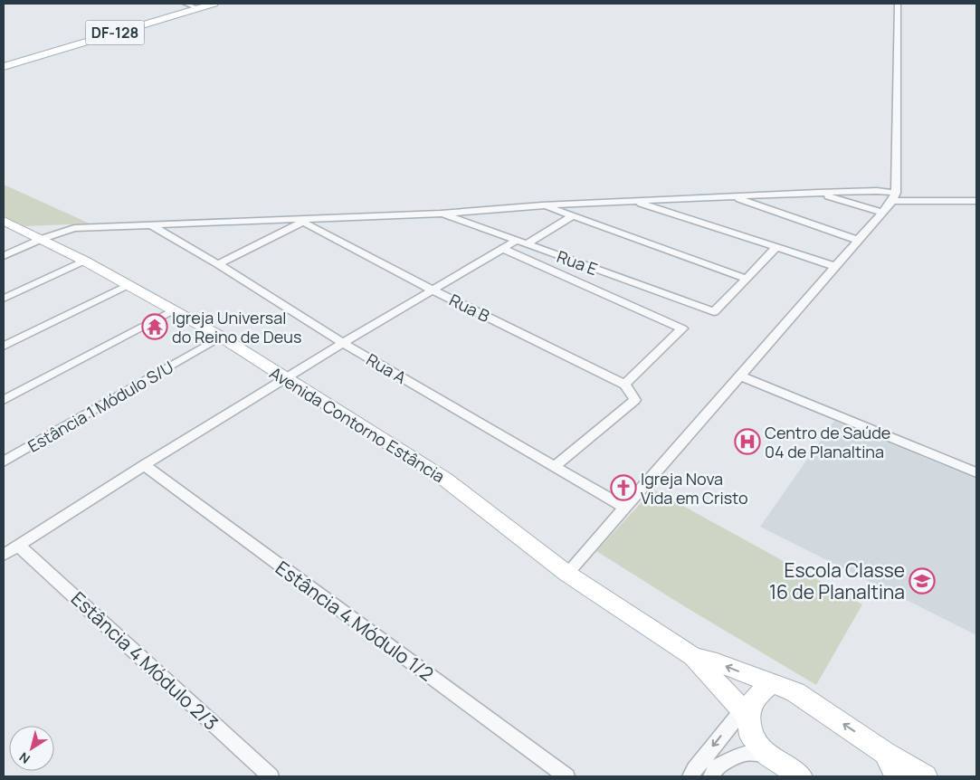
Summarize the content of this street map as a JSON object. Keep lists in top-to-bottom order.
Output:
{
  "streets": {
    "main road": ["DF-128"],
    "street": [
      "Rua E",
      "Rua B",
      "Rua A",
      "Estância 1 Módulo S/U",
      "Avenida Contorno Estância",
      "Estância 4 Módulo 1/2",
      "Estância 4 Módulo 2/3"
    ]
  },
  "crossings": [
    ["Rua B", "Rua A"],
    ["Estância 1 Módulo S/U", "Avenida Contorno Estância"]
  ],
  "places": {
    "temple": ["Igreja Universal do Reino de Deus"],
    "hospital": ["Centro de Saúde 04 de Planaltina"],
    "church": ["Igreja Nova Vida em Cristo"],
    "school or university": ["Escola Classe 16 de Planaltina"]
  },
  "north": "bottom left"
}
